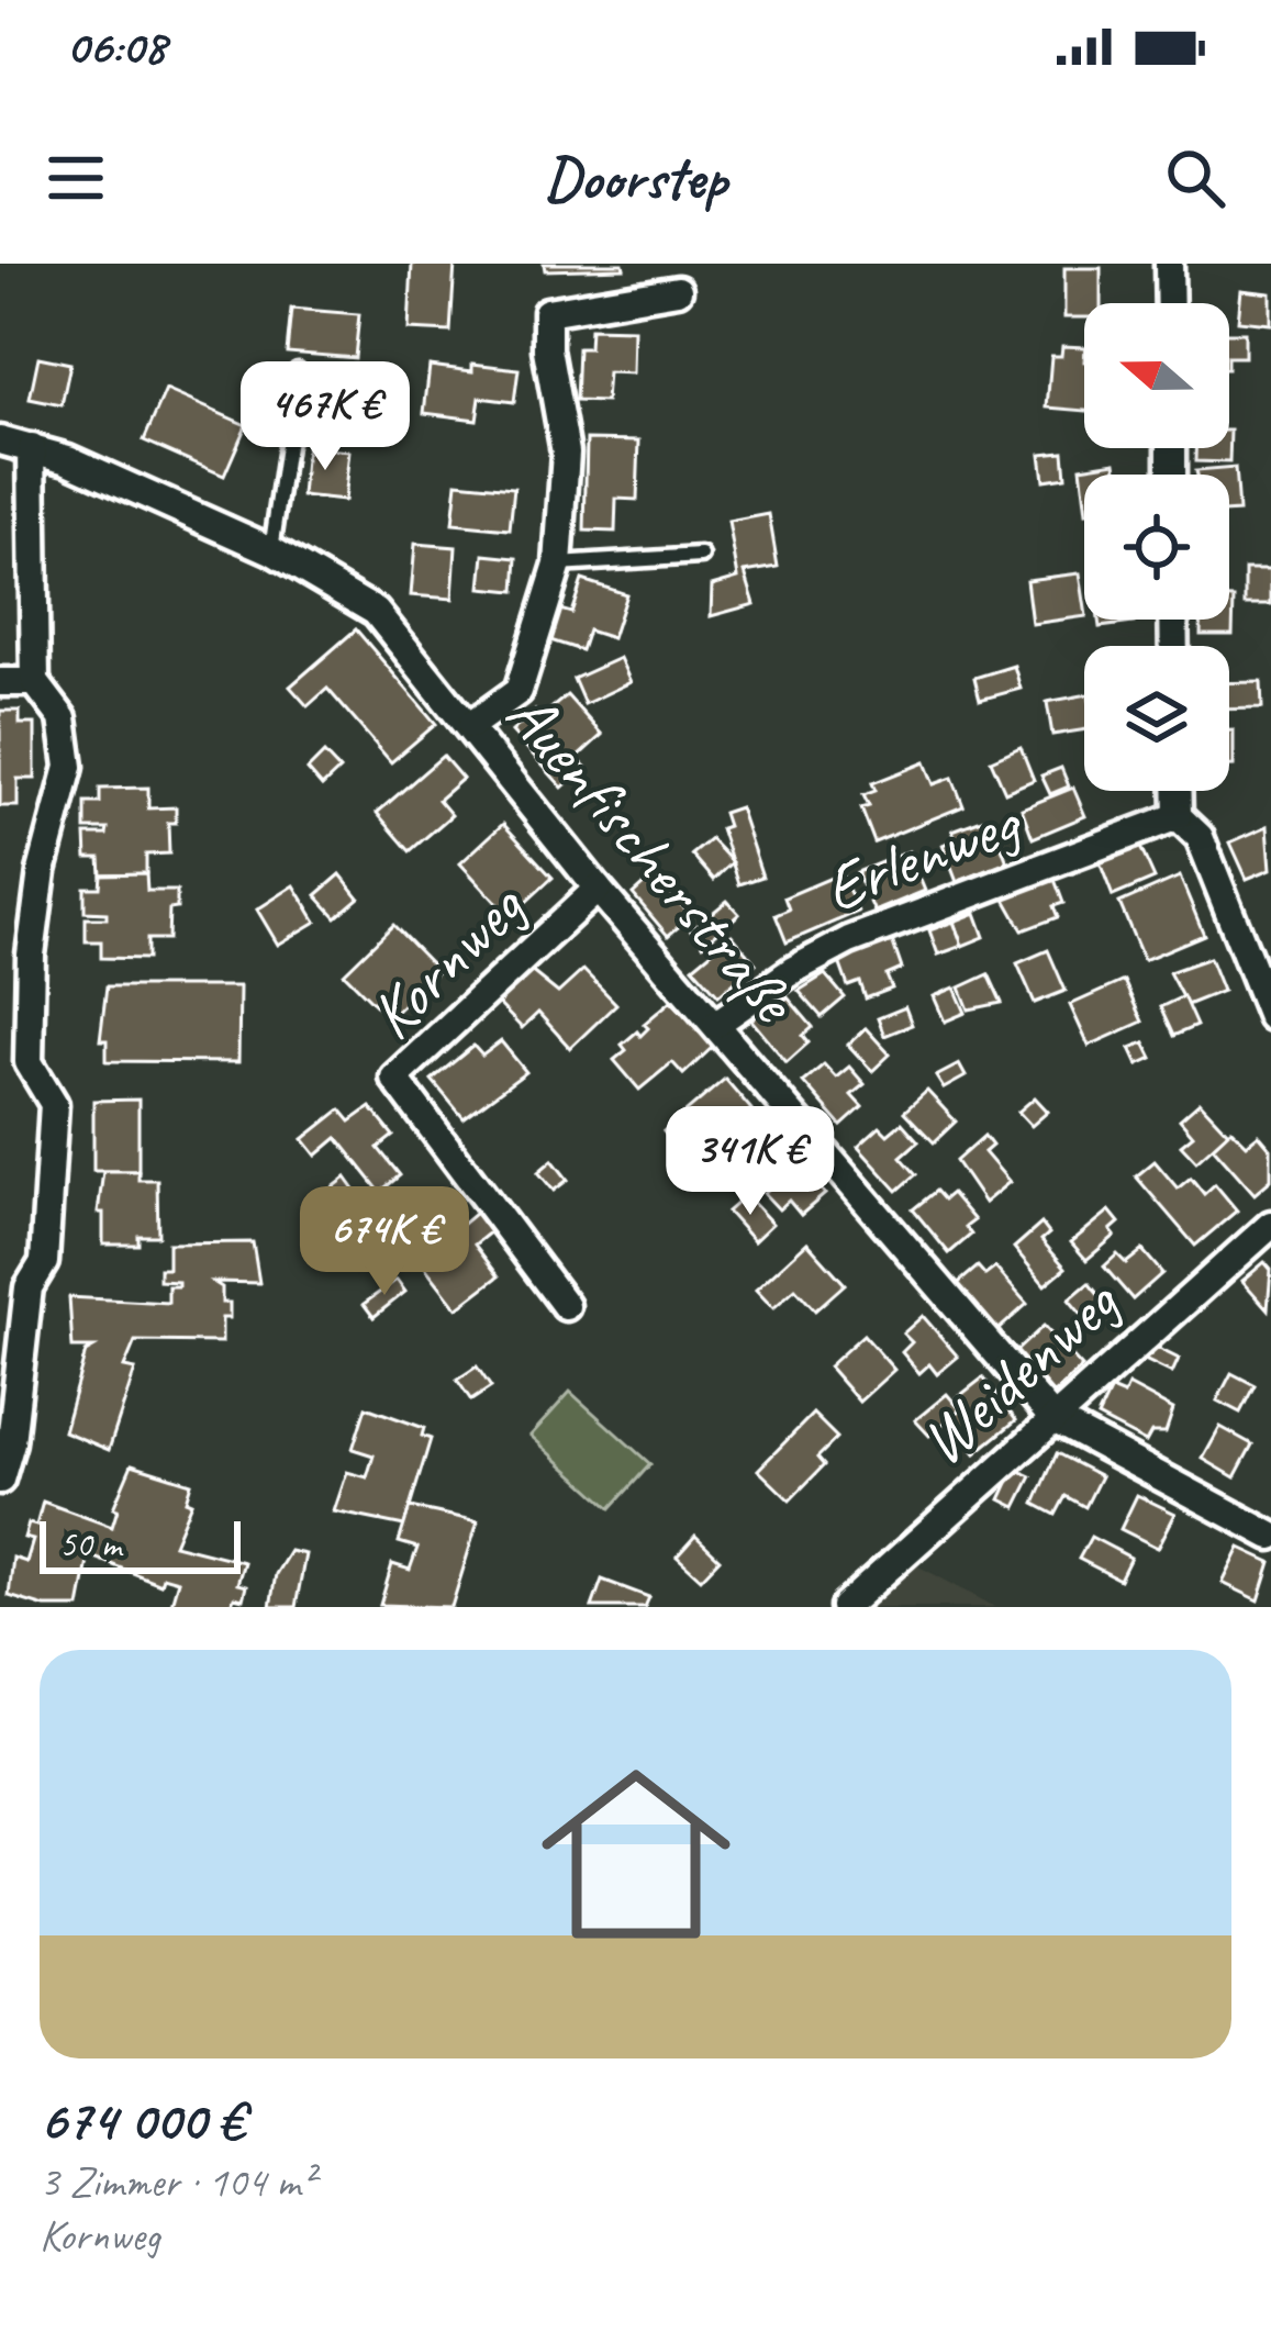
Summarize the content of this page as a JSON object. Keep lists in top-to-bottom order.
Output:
{
  "streets": {
    "street": [
      "Auenfischerstraße",
      "Erlenweg",
      "Kornweg",
      "Weidenweg"
    ]
  },
  "crossings": [
    ["Auenfischerstraße", "Erlenweg"],
    ["Auenfischerstraße", "Kornweg"],
    ["Auenfischerstraße", "Weidenweg"]
  ],
  "scale_bar": "50 m",
  "north": "left",
  "page": {
    "status": "06:08",
    "header": "Doorstep",
    "price": ["467K €", "341K €", "674K €"],
    "scale": "50 m",
    "list": [
      {
        "name": "674 000 €",
        "note": "3 Zimmer · 104 m² · Kornweg"
      }
    ]
  }
}
